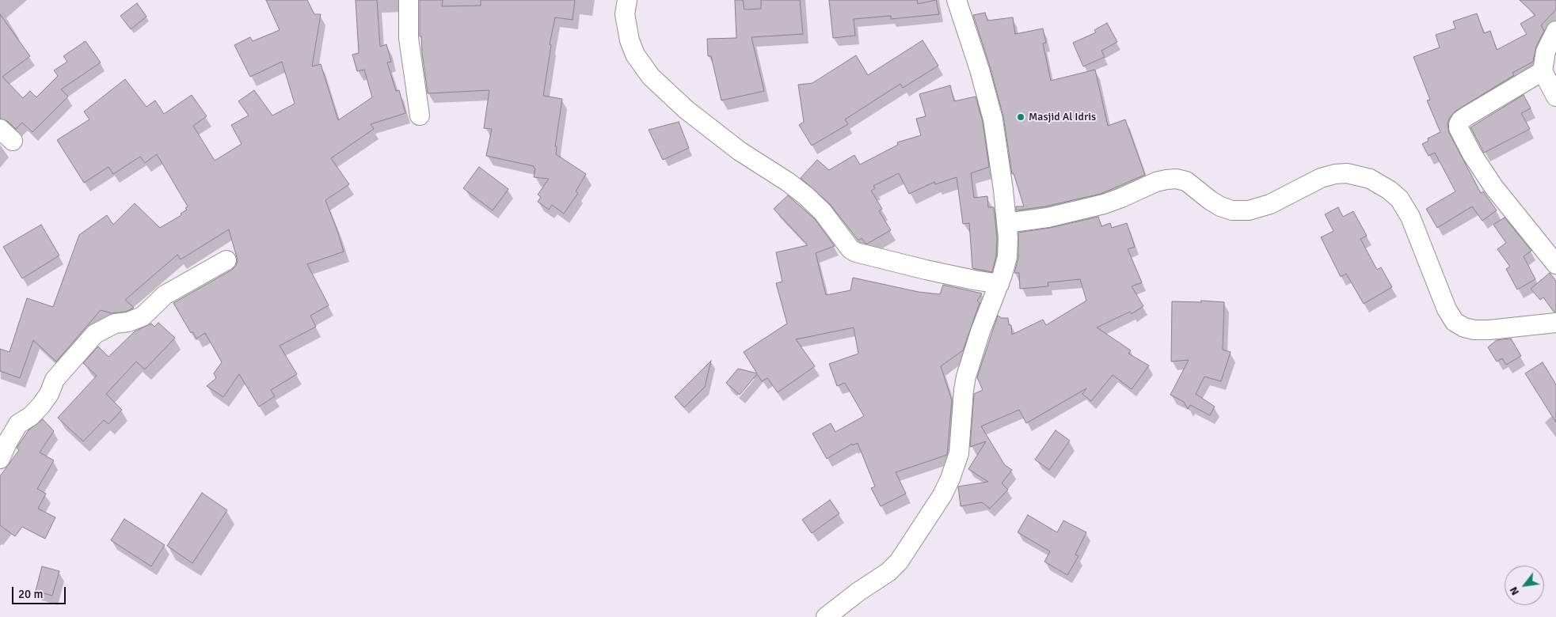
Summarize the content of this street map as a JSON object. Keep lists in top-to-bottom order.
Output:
{
  "places": ["Masjid Al Idris"],
  "scale_bar": "20 m",
  "north": "bottom left"
}
